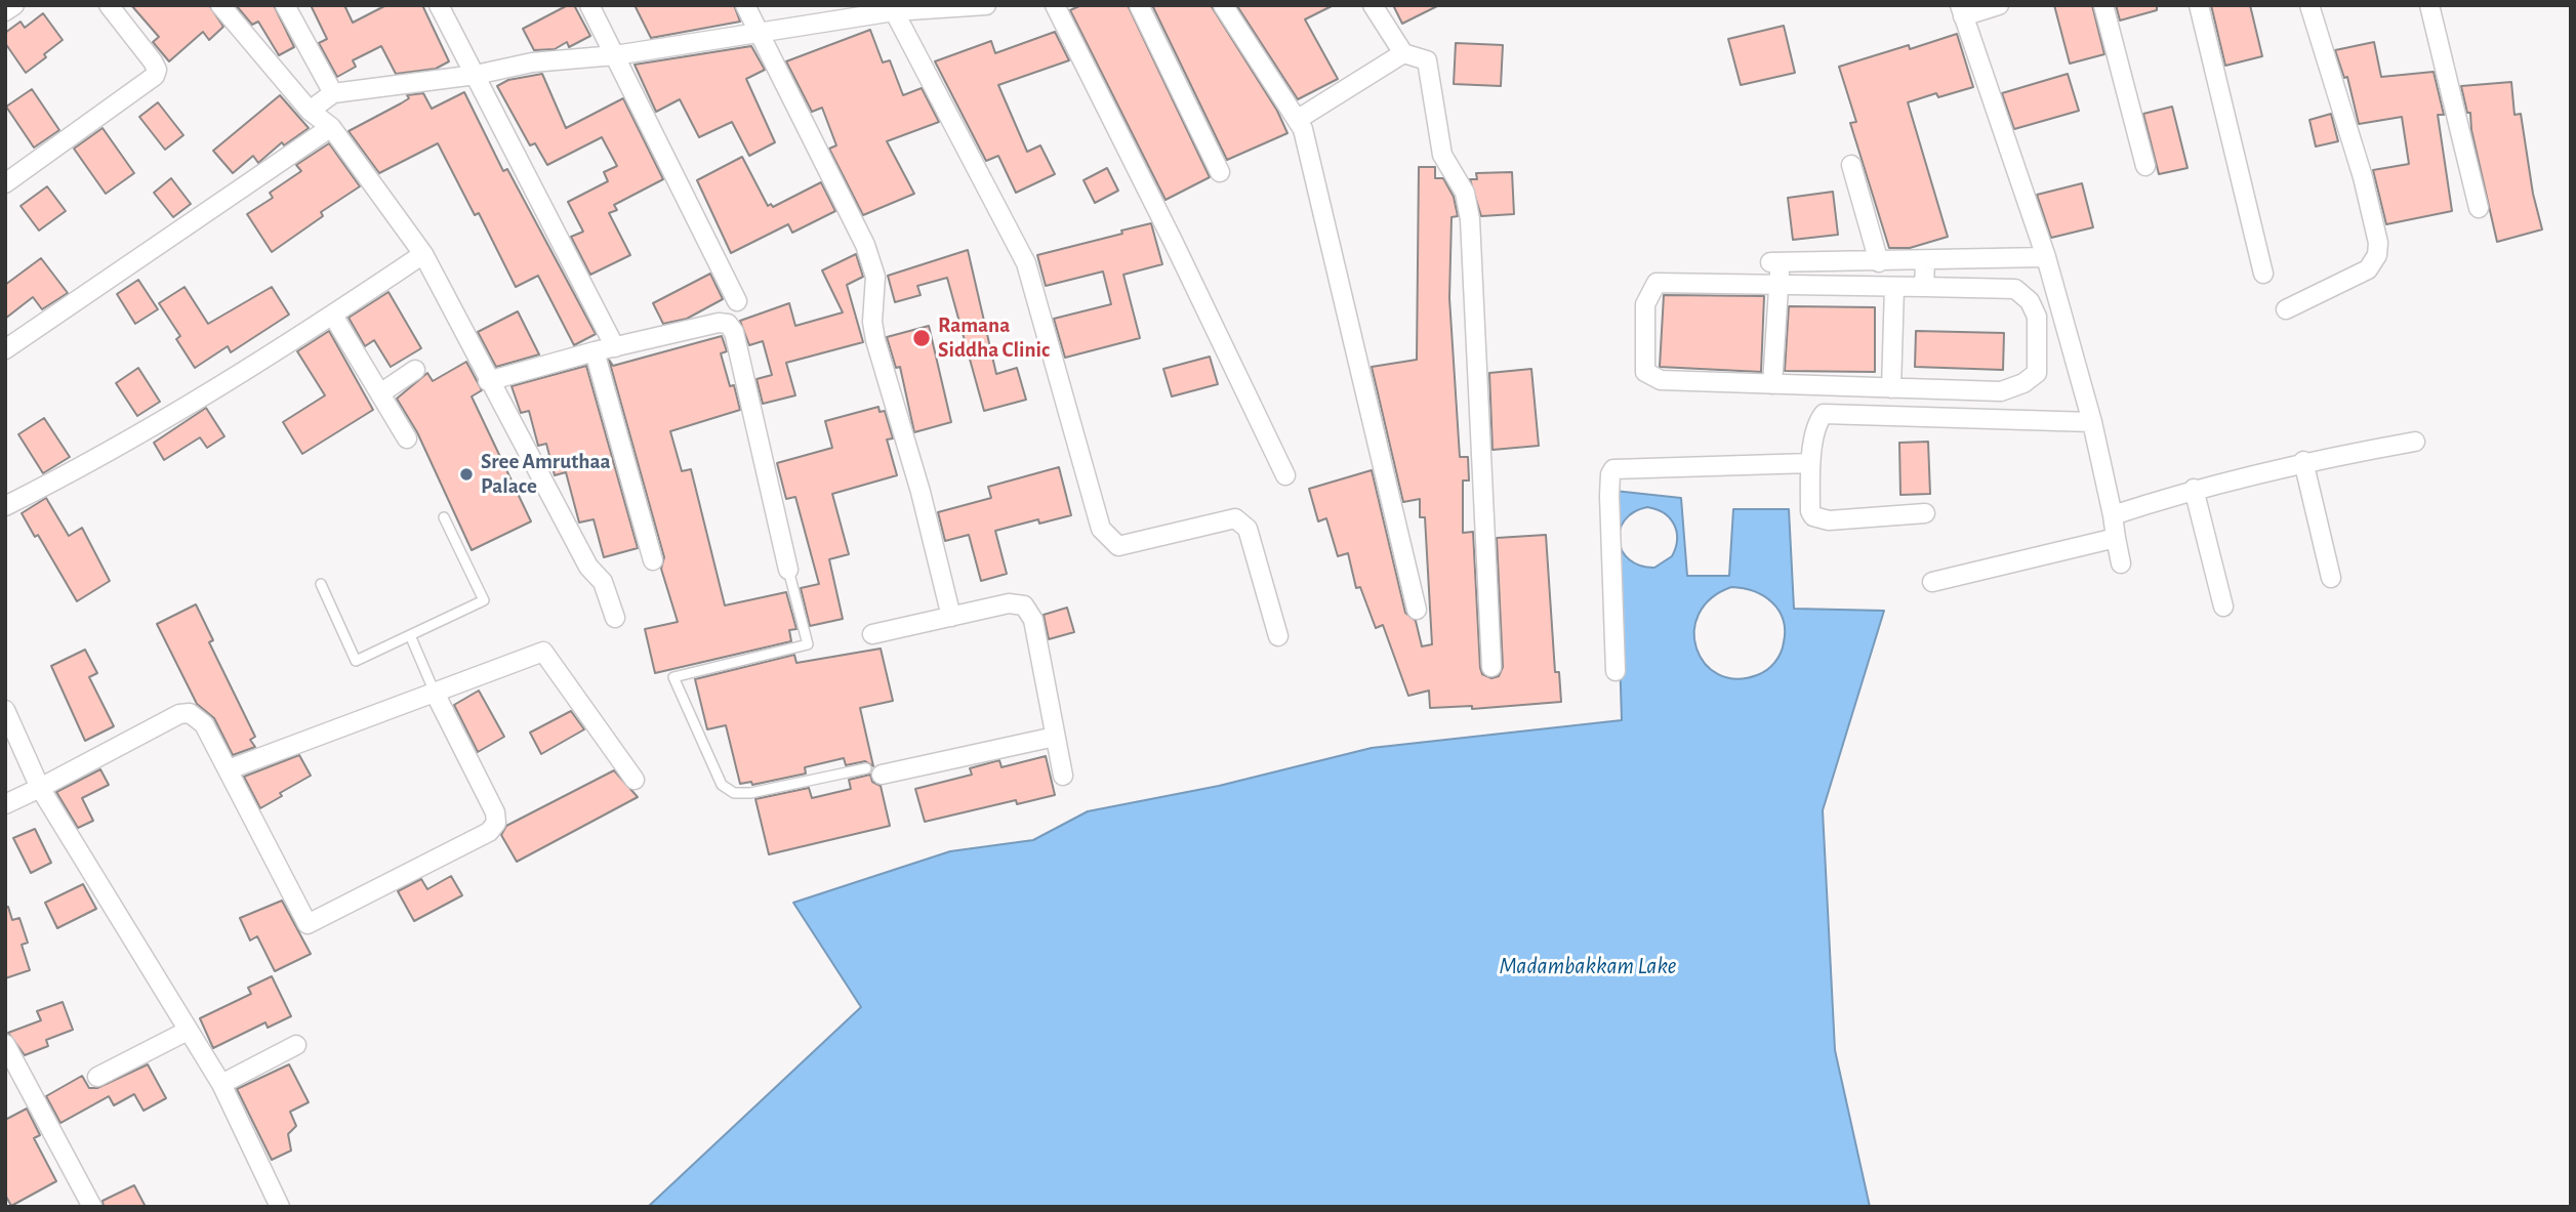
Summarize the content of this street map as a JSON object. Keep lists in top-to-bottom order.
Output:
{
  "water": ["Madambakkam Lake"],
  "places": ["Ramana Siddha Clinic", "Sree Amruthaa Palace"]
}
